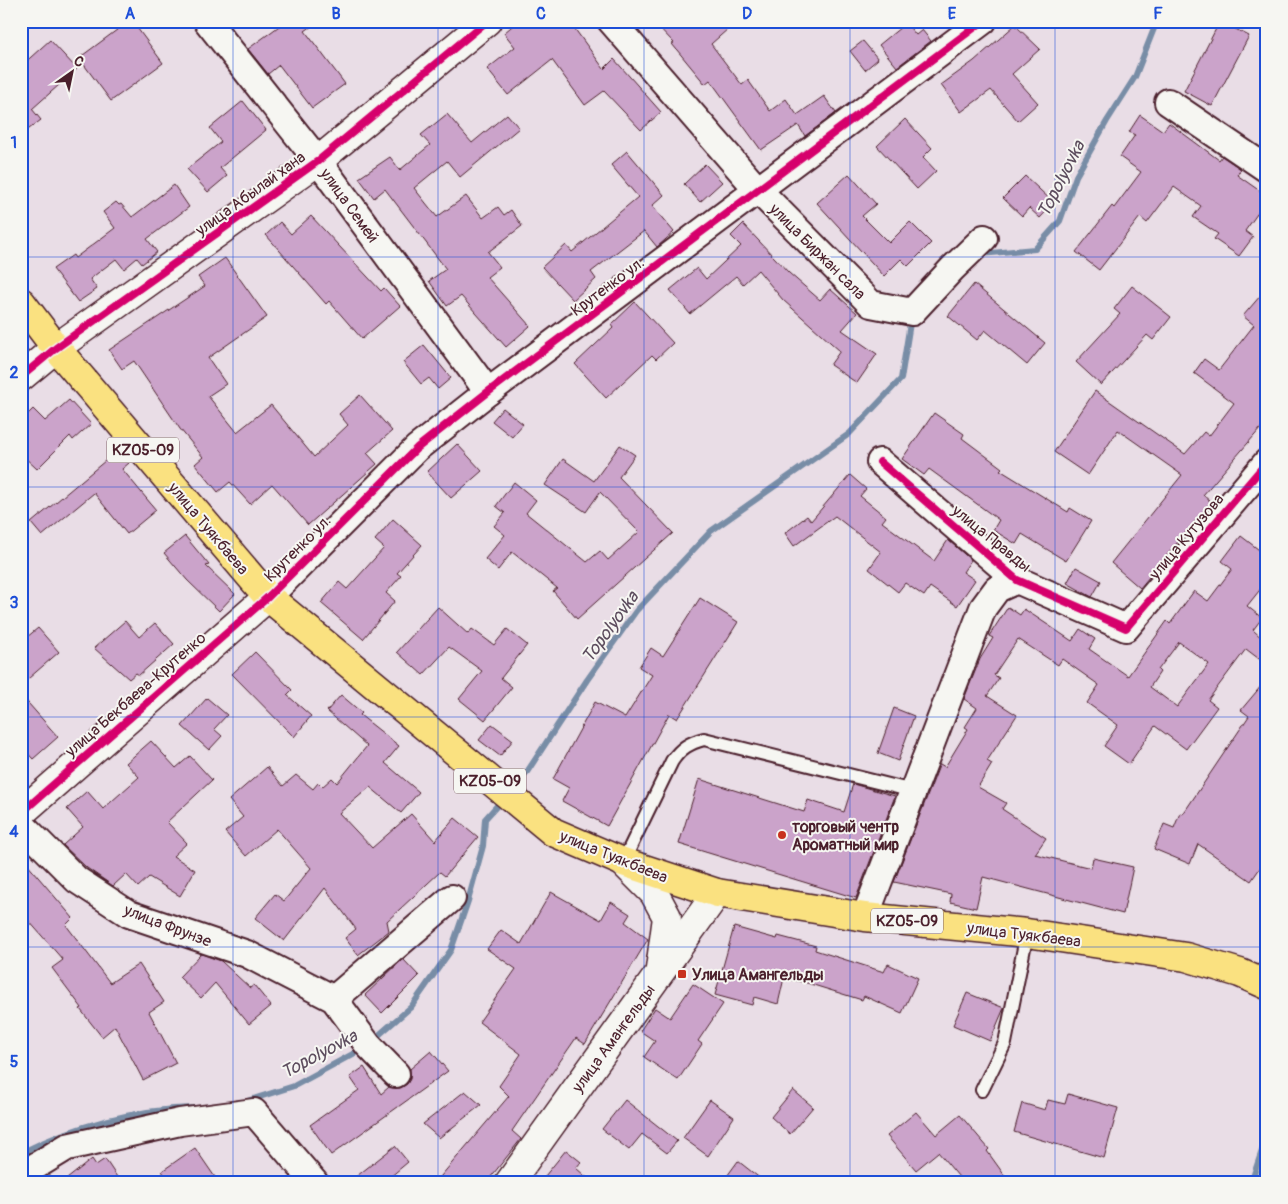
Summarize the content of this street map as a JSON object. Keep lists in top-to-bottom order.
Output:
{
  "streets": {
    "main road": ["KZ05-09", "улица Туякбаева"],
    "street": [
      "улица Абылай хана",
      "улица Семей",
      "улица Биржан сала",
      "Крутенко ул.",
      "улица Кутузова",
      "улица Правды",
      "улица Бекбаева-Крутенко",
      "улица Фрунзе",
      "улица Амангельды"
    ]
  },
  "crossings": [
    ["улица Абылай хана", "улица Семей"],
    ["улица Абылай хана", "улица Туякбаева"],
    ["улица Семей", "Крутенко ул."],
    ["улица Биржан сала", "Крутенко ул."],
    ["Крутенко ул.", "улица Туякбаева"],
    ["Крутенко ул.", "улица Бекбаева-Крутенко"],
    ["улица Туякбаева", "улица Бекбаева-Крутенко"],
    ["улица Туякбаева", "улица Амангельды"],
    ["улица Кутузова", "улица Правды"]
  ],
  "water": ["Topolyovka"],
  "places": {
    "other": ["торговый чентр Ароматный мир"],
    "transit": ["Улица Амангельды"]
  },
  "north": "top right",
  "grid": {
    "columns": [
      "A",
      "B",
      "C",
      "D",
      "E",
      "F"
    ],
    "rows": [
      "1",
      "2",
      "3",
      "4",
      "5"
    ]
  }
}
